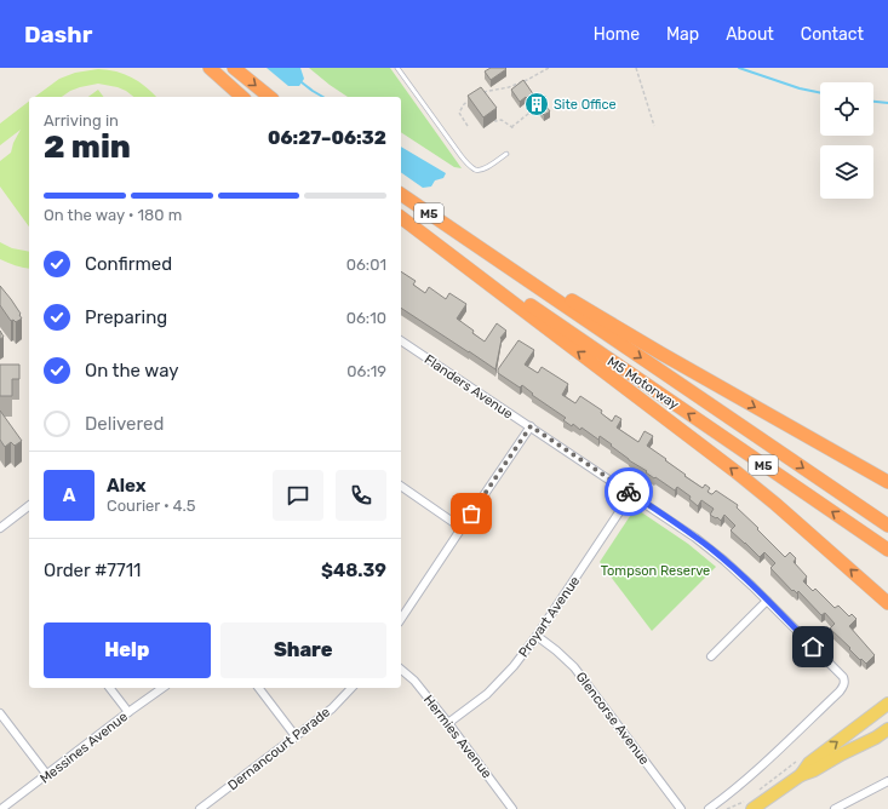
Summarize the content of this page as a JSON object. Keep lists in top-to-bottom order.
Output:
{
  "streets": {
    "highway": ["M5", "M5 Motorway"],
    "street": [
      "Flanders Avenue",
      "Proyart Avenue",
      "Glencorse Avenue",
      "Hermies Avenue",
      "Messines Avenue",
      "Dernancourt Parade"
    ]
  },
  "crossings": [
    ["Flanders Avenue", "Proyart Avenue"],
    ["Proyart Avenue", "Glencorse Avenue"],
    ["Proyart Avenue", "Hermies Avenue"]
  ],
  "parks": ["Tompson Reserve"],
  "places": {
    "building": ["Site Office"]
  },
  "page": {
    "header": "Dashr",
    "nav": [
      "Home",
      "Map",
      "About",
      "Contact"
    ],
    "heading": ["2 min", "Arriving in", "06:27–06:32"],
    "panel": [
      "Alex",
      "Courier · 4.5",
      "Order #7711",
      "$48.39"
    ],
    "bar": "On the way · 180 m",
    "list": [
      ["Confirmed", "06:01"],
      ["Preparing", "06:10"],
      ["On the way", "06:19"],
      "Delivered"
    ],
    "round": "A",
    "buttons": ["Help", "Share"]
  }
}
